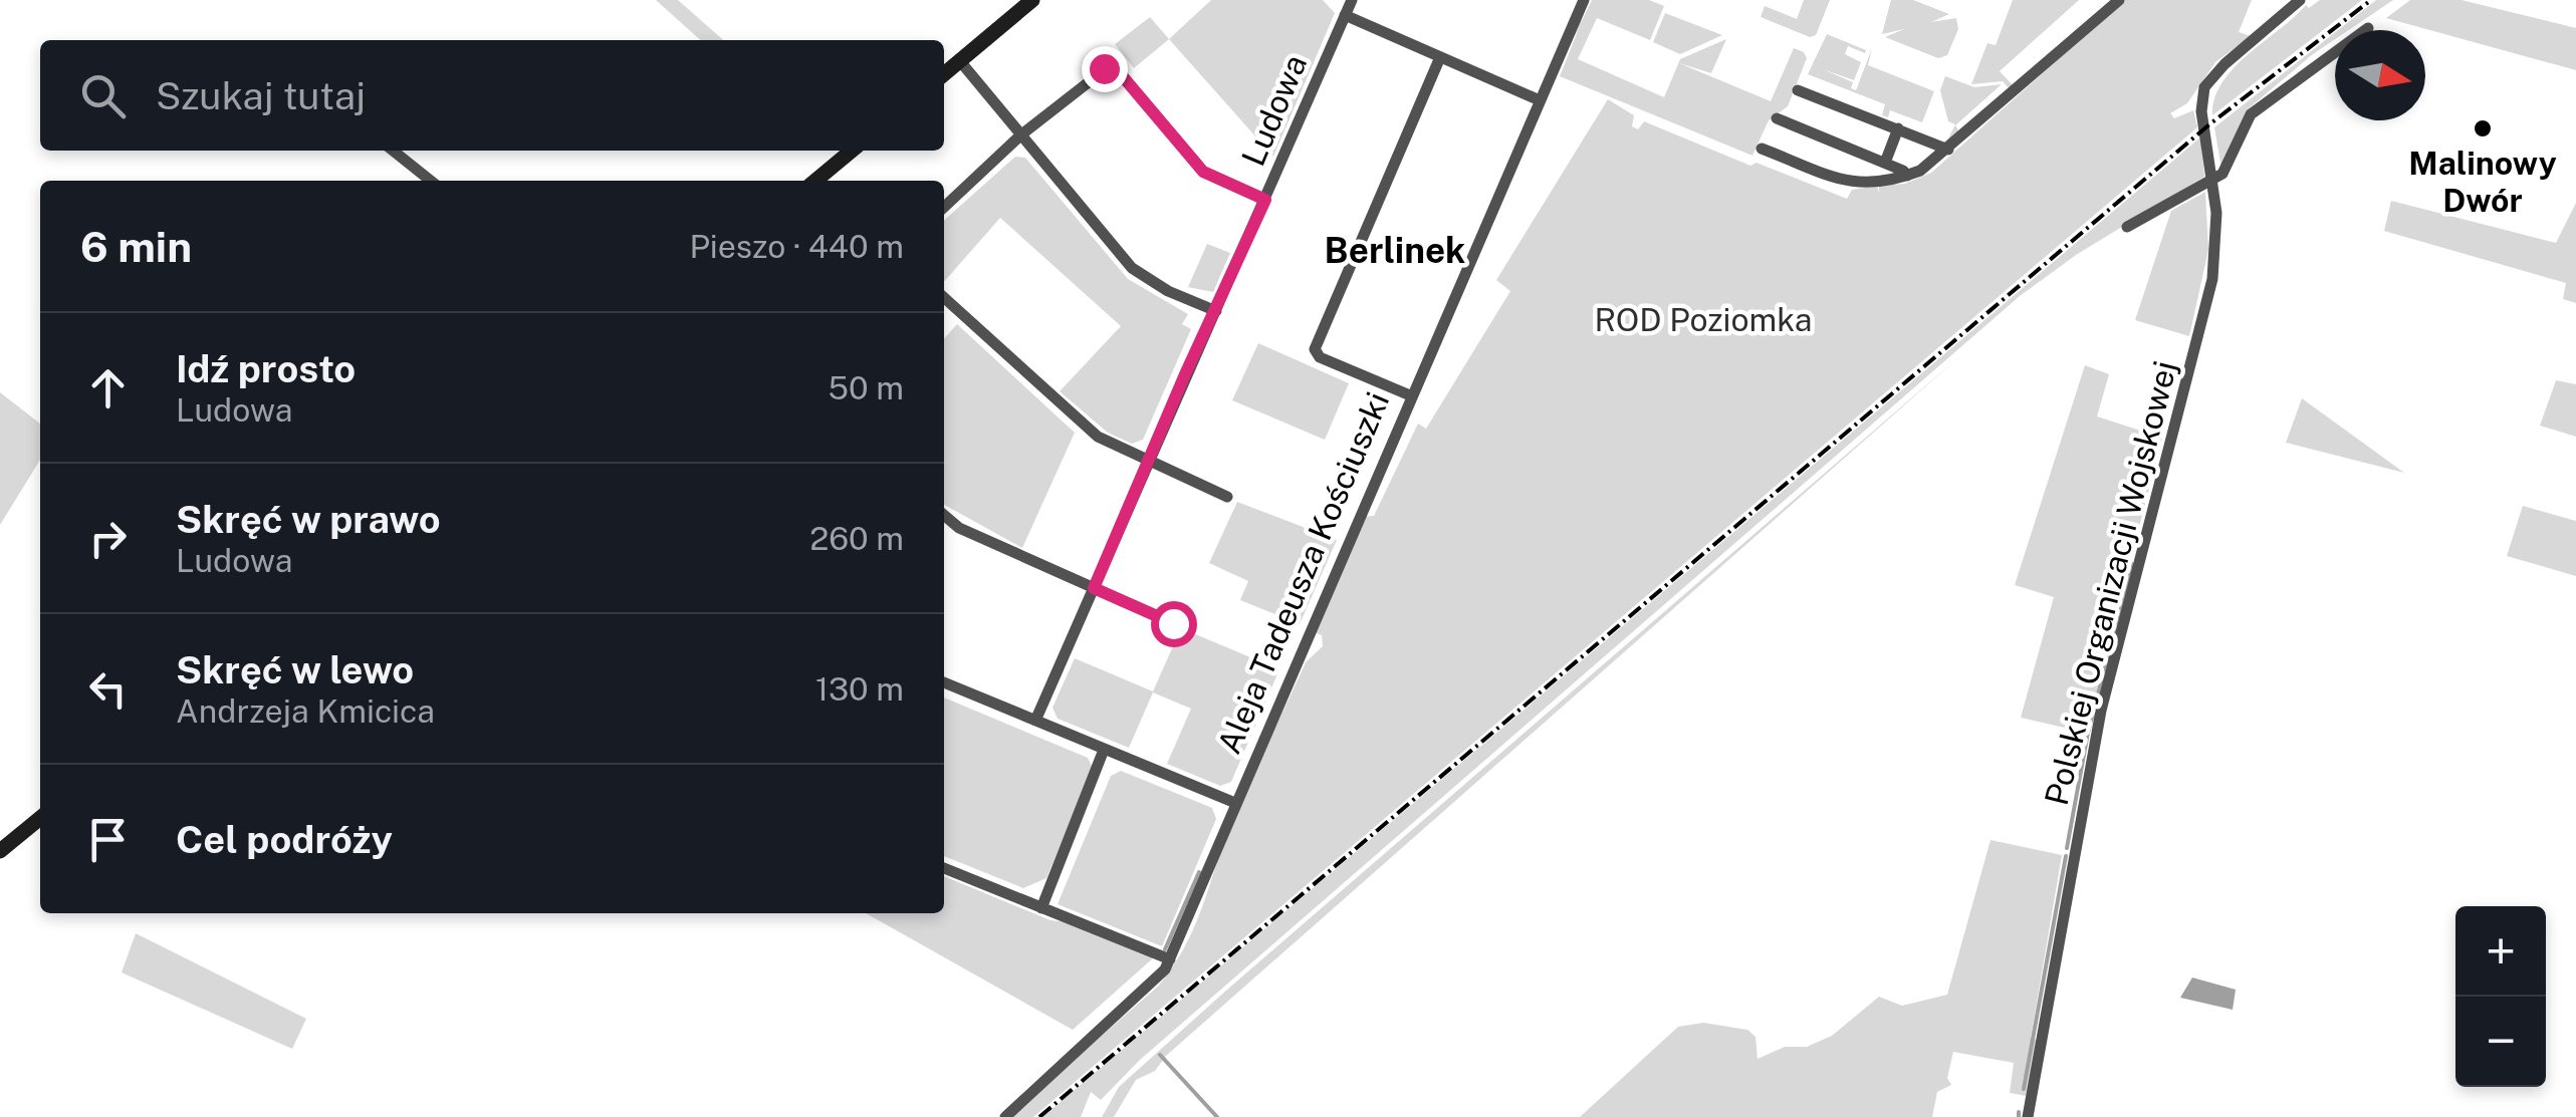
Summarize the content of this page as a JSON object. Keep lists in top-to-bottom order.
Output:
{
  "streets": {
    "street": ["Ludowa", "Aleja Tadeusza Kościuszki", "Polskiej Organizacji Wojskowej"]
  },
  "districts": ["Berlinek"],
  "parks": ["ROD Poziomka"],
  "places": ["Malinowy Dwór"],
  "north": "right",
  "page": {
    "search": "Szukaj tutaj",
    "heading": ["6 min", "Pieszo · 440 m"],
    "list": [
      ["Idź prosto", "Ludowa", "50 m"],
      ["Skręć w prawo", "Ludowa", "260 m"],
      ["Skręć w lewo", "Andrzeja Kmicica", "130 m"],
      "Cel podróży"
    ],
    "map_buttons": ["+", "−"]
  }
}
